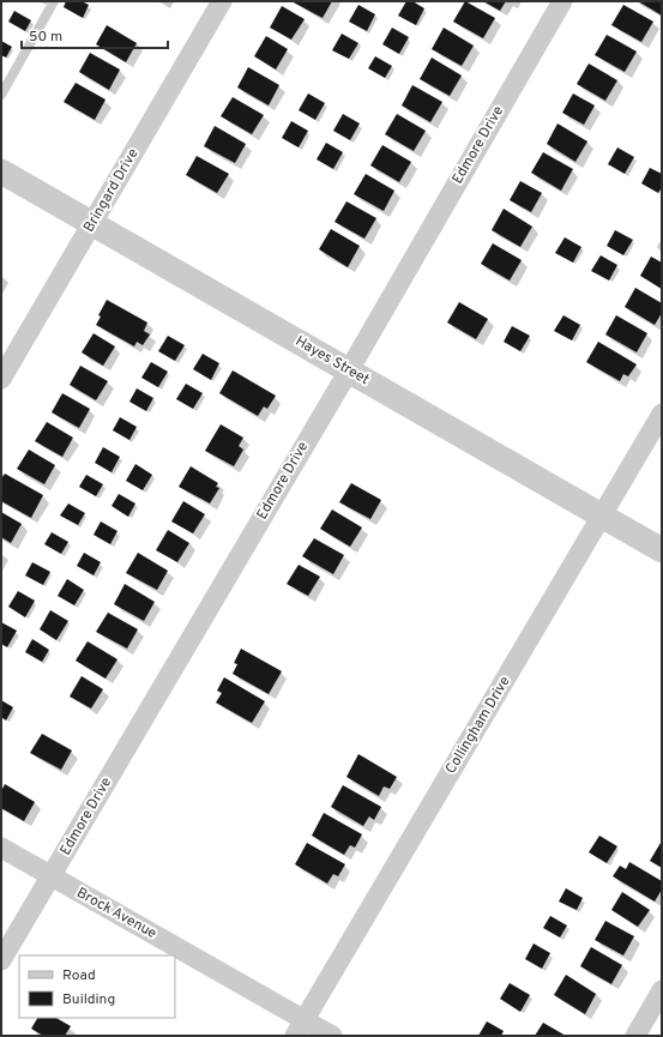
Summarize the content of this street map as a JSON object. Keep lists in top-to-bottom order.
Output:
{
  "streets": {
    "street": [
      "Edmore Drive",
      "Bringard Drive",
      "Hayes Street",
      "Collingham Drive",
      "Brock Avenue"
    ]
  },
  "crossings": [
    ["Edmore Drive", "Hayes Street"],
    ["Edmore Drive", "Brock Avenue"],
    ["Bringard Drive", "Hayes Street"],
    ["Hayes Street", "Collingham Drive"],
    ["Collingham Drive", "Brock Avenue"]
  ],
  "legend": ["Road", "Building"],
  "scale_bar": "50 m"
}
